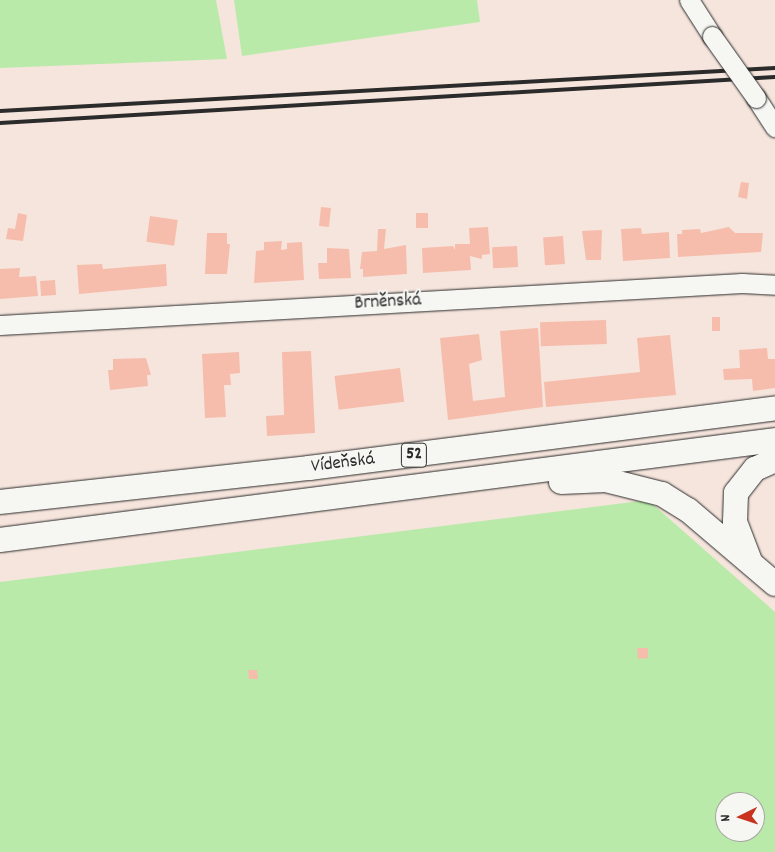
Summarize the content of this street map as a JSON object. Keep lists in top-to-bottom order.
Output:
{
  "streets": {
    "highway": ["52", "Vídeňská"],
    "street": ["Brněnská"]
  },
  "crossings": [
    ["52", "Vídeňská"]
  ],
  "north": "left"
}
